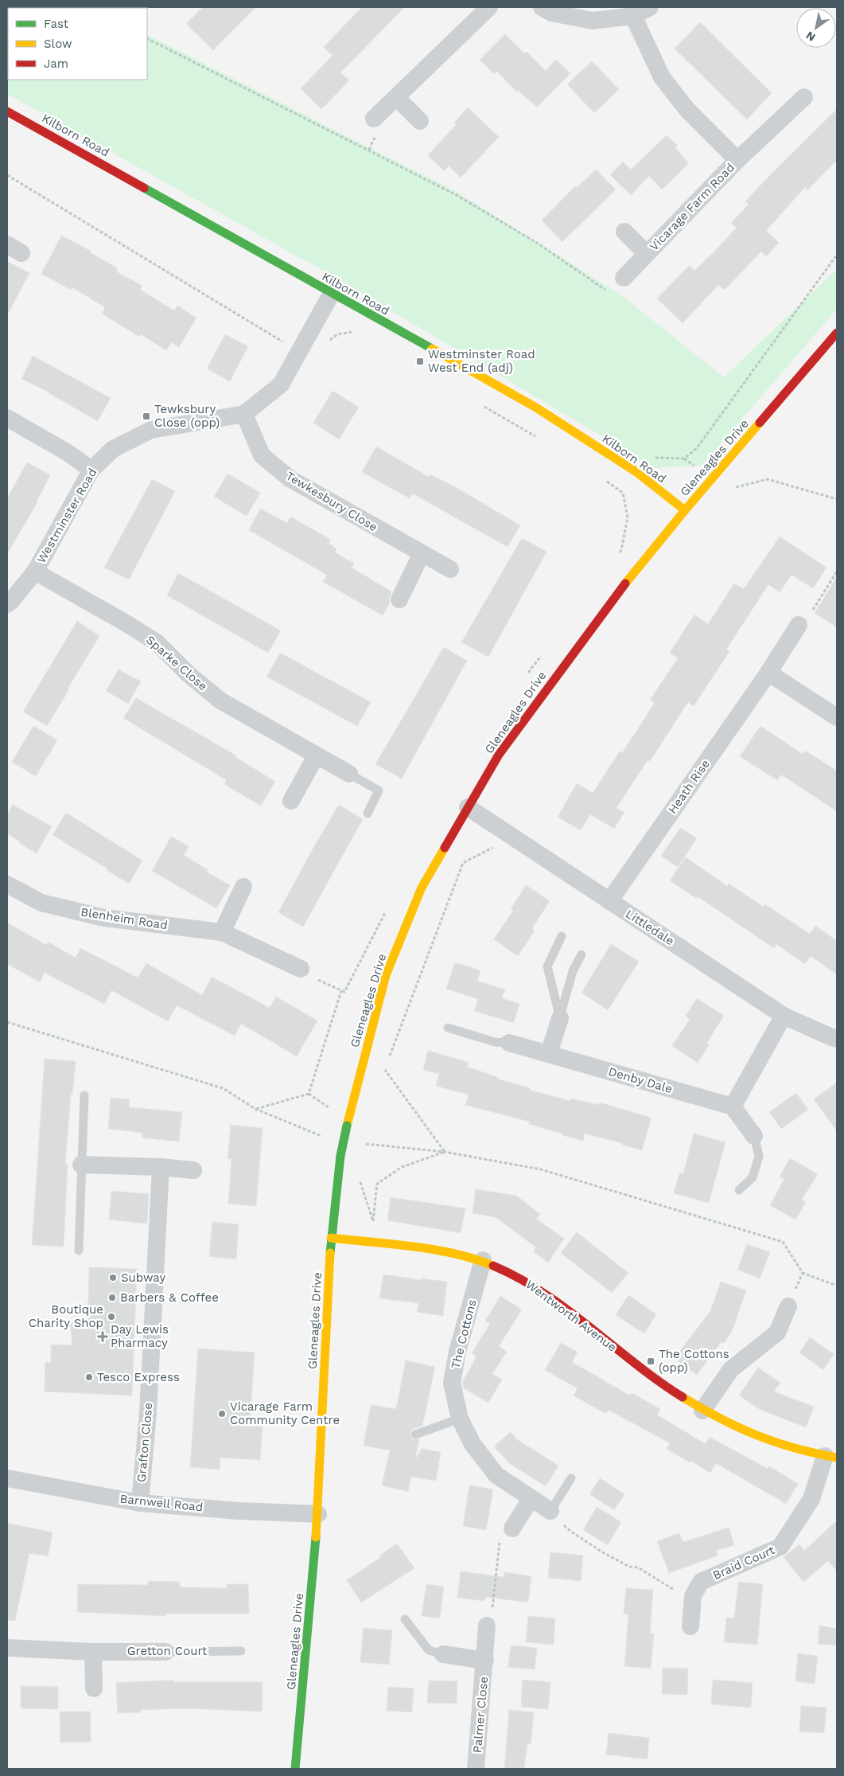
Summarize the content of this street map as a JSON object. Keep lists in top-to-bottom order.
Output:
{
  "streets": {
    "street": [
      "Kilborn Road",
      "Vicarage Farm Road",
      "Gleneagles Drive",
      "Tewkesbury Close",
      "Westminster Road",
      "Sparke Close",
      "Heath Rise",
      "Blenheim Road",
      "Littledale",
      "Denby Dale",
      "Wentworth Avenue",
      "The Cottons",
      "Grafton Close",
      "Barnwell Road",
      "Braid Court",
      "Gretton Court",
      "Palmer Close"
    ]
  },
  "crossings": [
    ["Kilborn Road", "Gleneagles Drive"],
    ["Kilborn Road", "Westminster Road"],
    ["Gleneagles Drive", "Littledale"],
    ["Gleneagles Drive", "Wentworth Avenue"],
    ["Gleneagles Drive", "Barnwell Road"],
    ["Tewkesbury Close", "Westminster Road"],
    ["Westminster Road", "Sparke Close"],
    ["Heath Rise", "Littledale"],
    ["Wentworth Avenue", "The Cottons"],
    ["Wentworth Avenue", "Braid Court"],
    ["Grafton Close", "Barnwell Road"]
  ],
  "places": {
    "transit": ["Westminster Road West End (adj)", "Tewksbury Close (opp)", "The Cottons (opp)"],
    "other": [
      "Subway",
      "Barbers & Coffee",
      "Boutique Charity Shop",
      "Tesco Express",
      "Vicarage Farm Community Centre"
    ],
    "health": ["Day Lewis Pharmacy"]
  },
  "legend": ["Fast", "Slow", "Jam"],
  "north": "bottom left"
}
